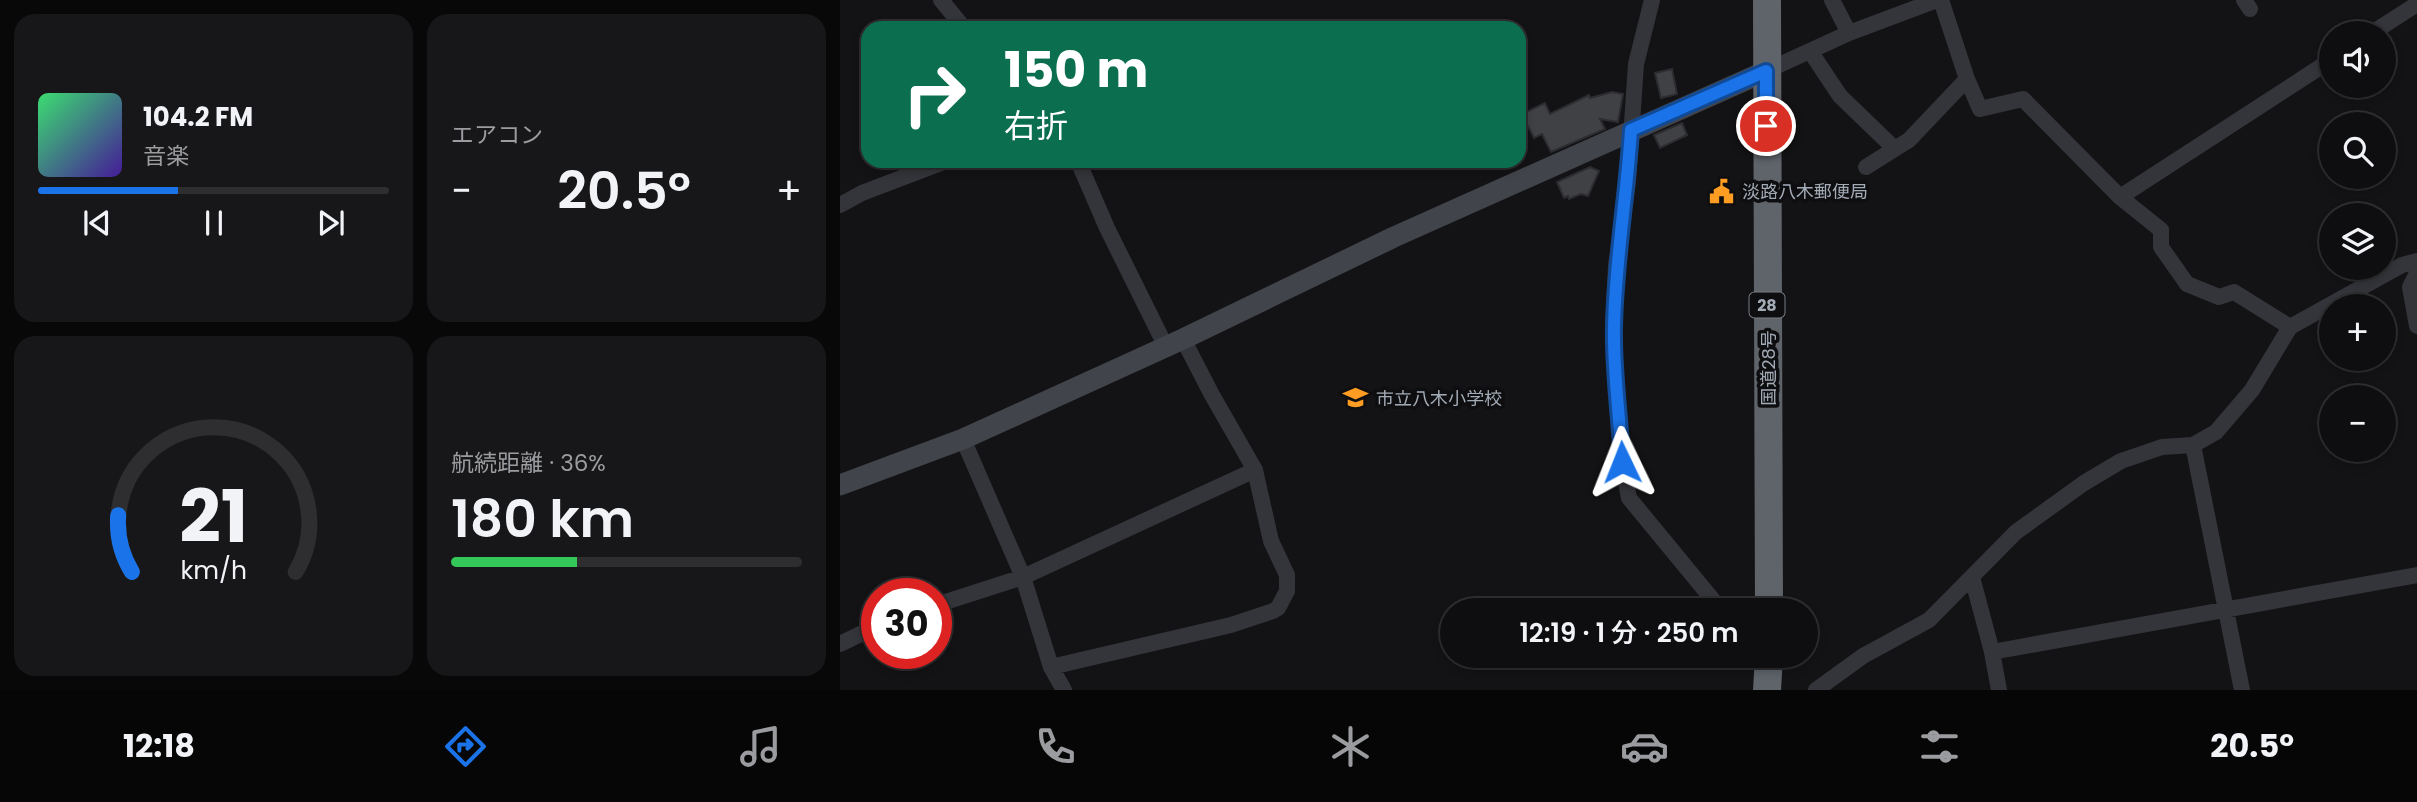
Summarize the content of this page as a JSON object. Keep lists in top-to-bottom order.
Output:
{
  "streets": {
    "highway": ["28", "国道28号"]
  },
  "places": {
    "public building": ["淡路八木郵便局"],
    "school or university": ["市立八木小学校"]
  },
  "page": {
    "tile": [
      "エアコン",
      ["航続距離 · 36%", "180 km"]
    ],
    "map_buttons": ["+", "−"],
    "turn": ["150 m", "右折"],
    "song": ["104.2 FM", "音楽"],
    "heat": ["−", "20.5°", "+"],
    "limit": "30",
    "trip": "12:19 · 1 分 · 250 m",
    "tabs": ["12:18", "20.5°"],
    "gauge": ["21", "km/h"]
  }
}
